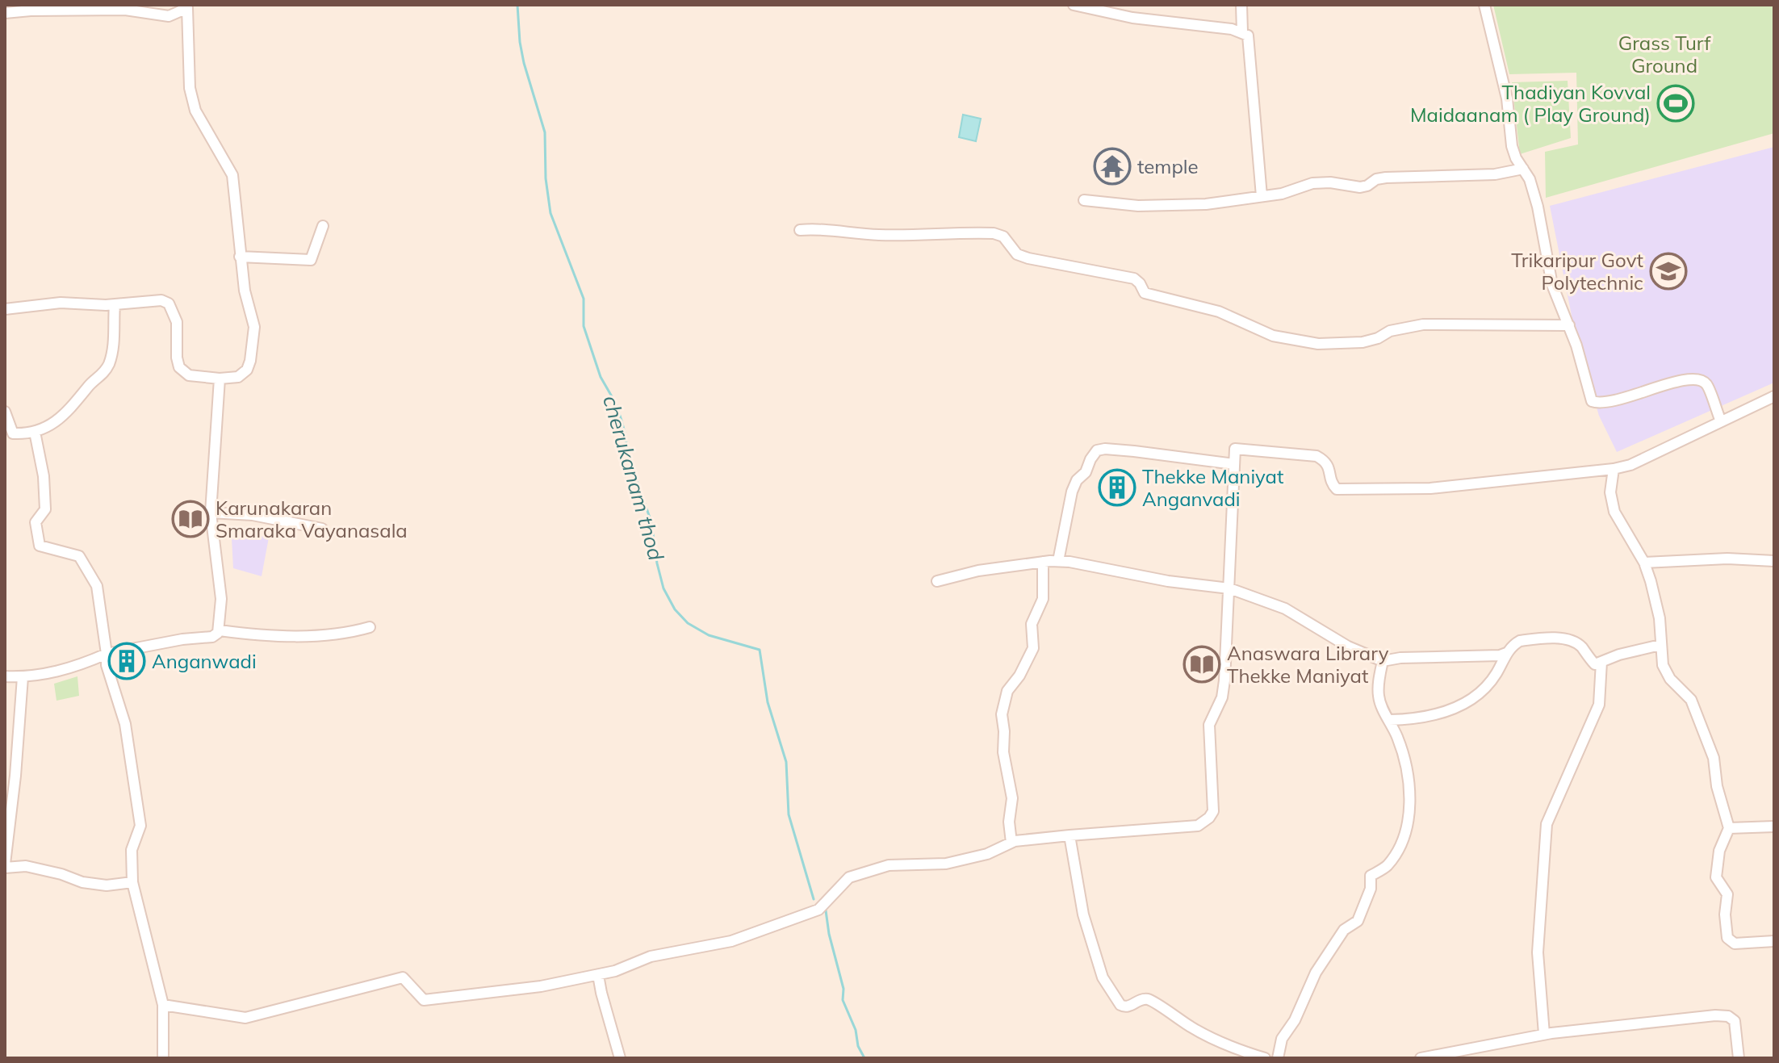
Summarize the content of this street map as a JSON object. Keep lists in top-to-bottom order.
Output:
{
  "water": ["cherukanam thod"],
  "parks": ["Grass Turf Ground"],
  "places": {
    "sports": ["Thadiyan Kovval Maidaanam ( Play Ground)"],
    "temple": ["temple"],
    "school or university": ["Trikaripur Govt Polytechnic"],
    "building": ["Thekke Maniyat Anganvadi", "Anganwadi"],
    "library": ["Karunakaran Smaraka Vayanasala", "Anaswara Library Thekke Maniyat"]
  }
}
